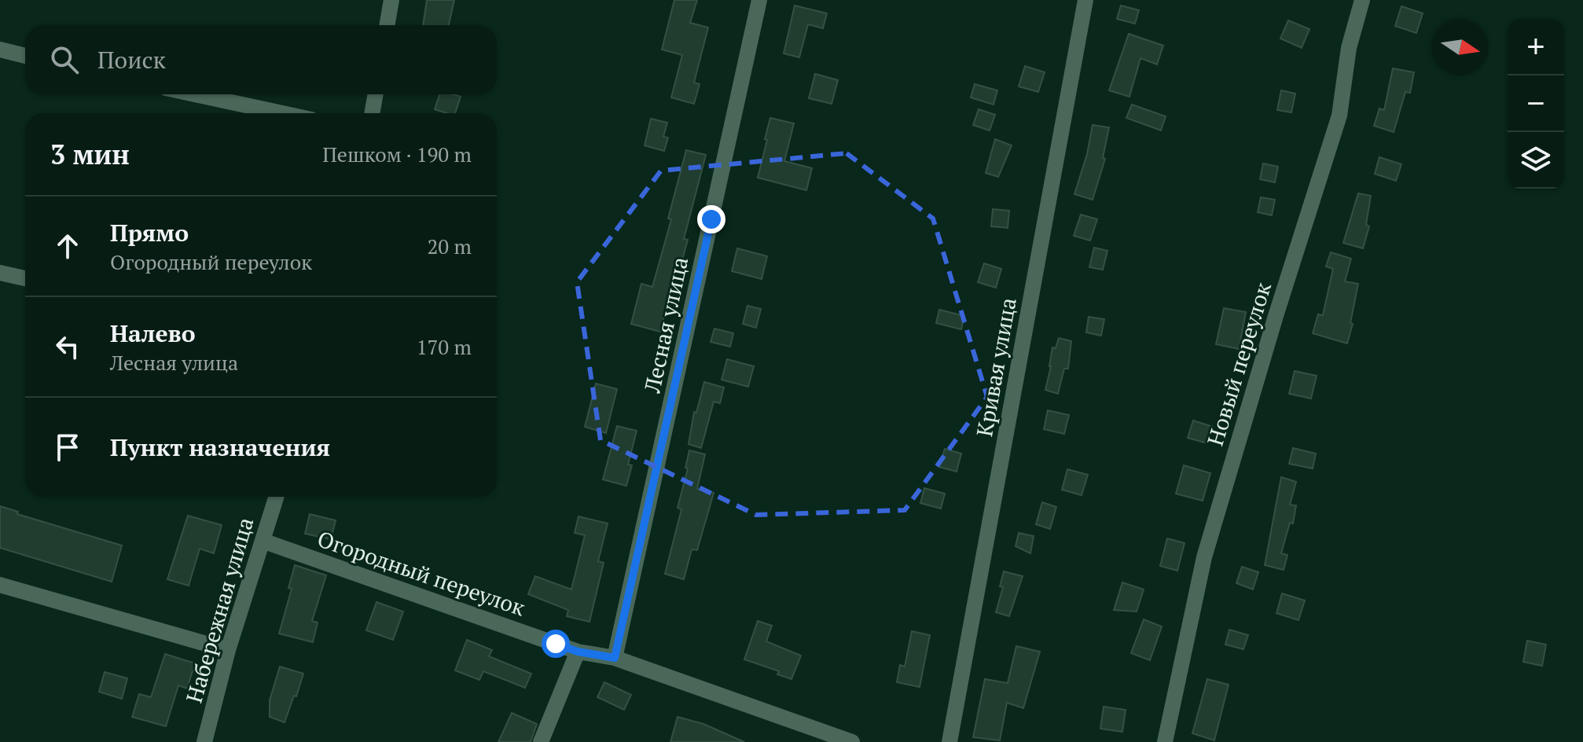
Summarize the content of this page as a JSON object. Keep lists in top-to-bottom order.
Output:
{
  "streets": {
    "street": [
      "Лесная улица",
      "Новый переулок",
      "Кривая улица",
      "Огородный переулок",
      "Набережная улица"
    ]
  },
  "crossings": [
    ["Лесная улица", "Огородный переулок"],
    ["Огородный переулок", "Набережная улица"]
  ],
  "north": "right",
  "page": {
    "map_buttons": ["+", "−"],
    "search": "Поиск",
    "heading": ["3 мин", "Пешком · 190 m"],
    "list": [
      ["Прямо", "Огородный переулок", "20 m"],
      ["Налево", "Лесная улица", "170 m"],
      "Пункт назначения"
    ]
  }
}
